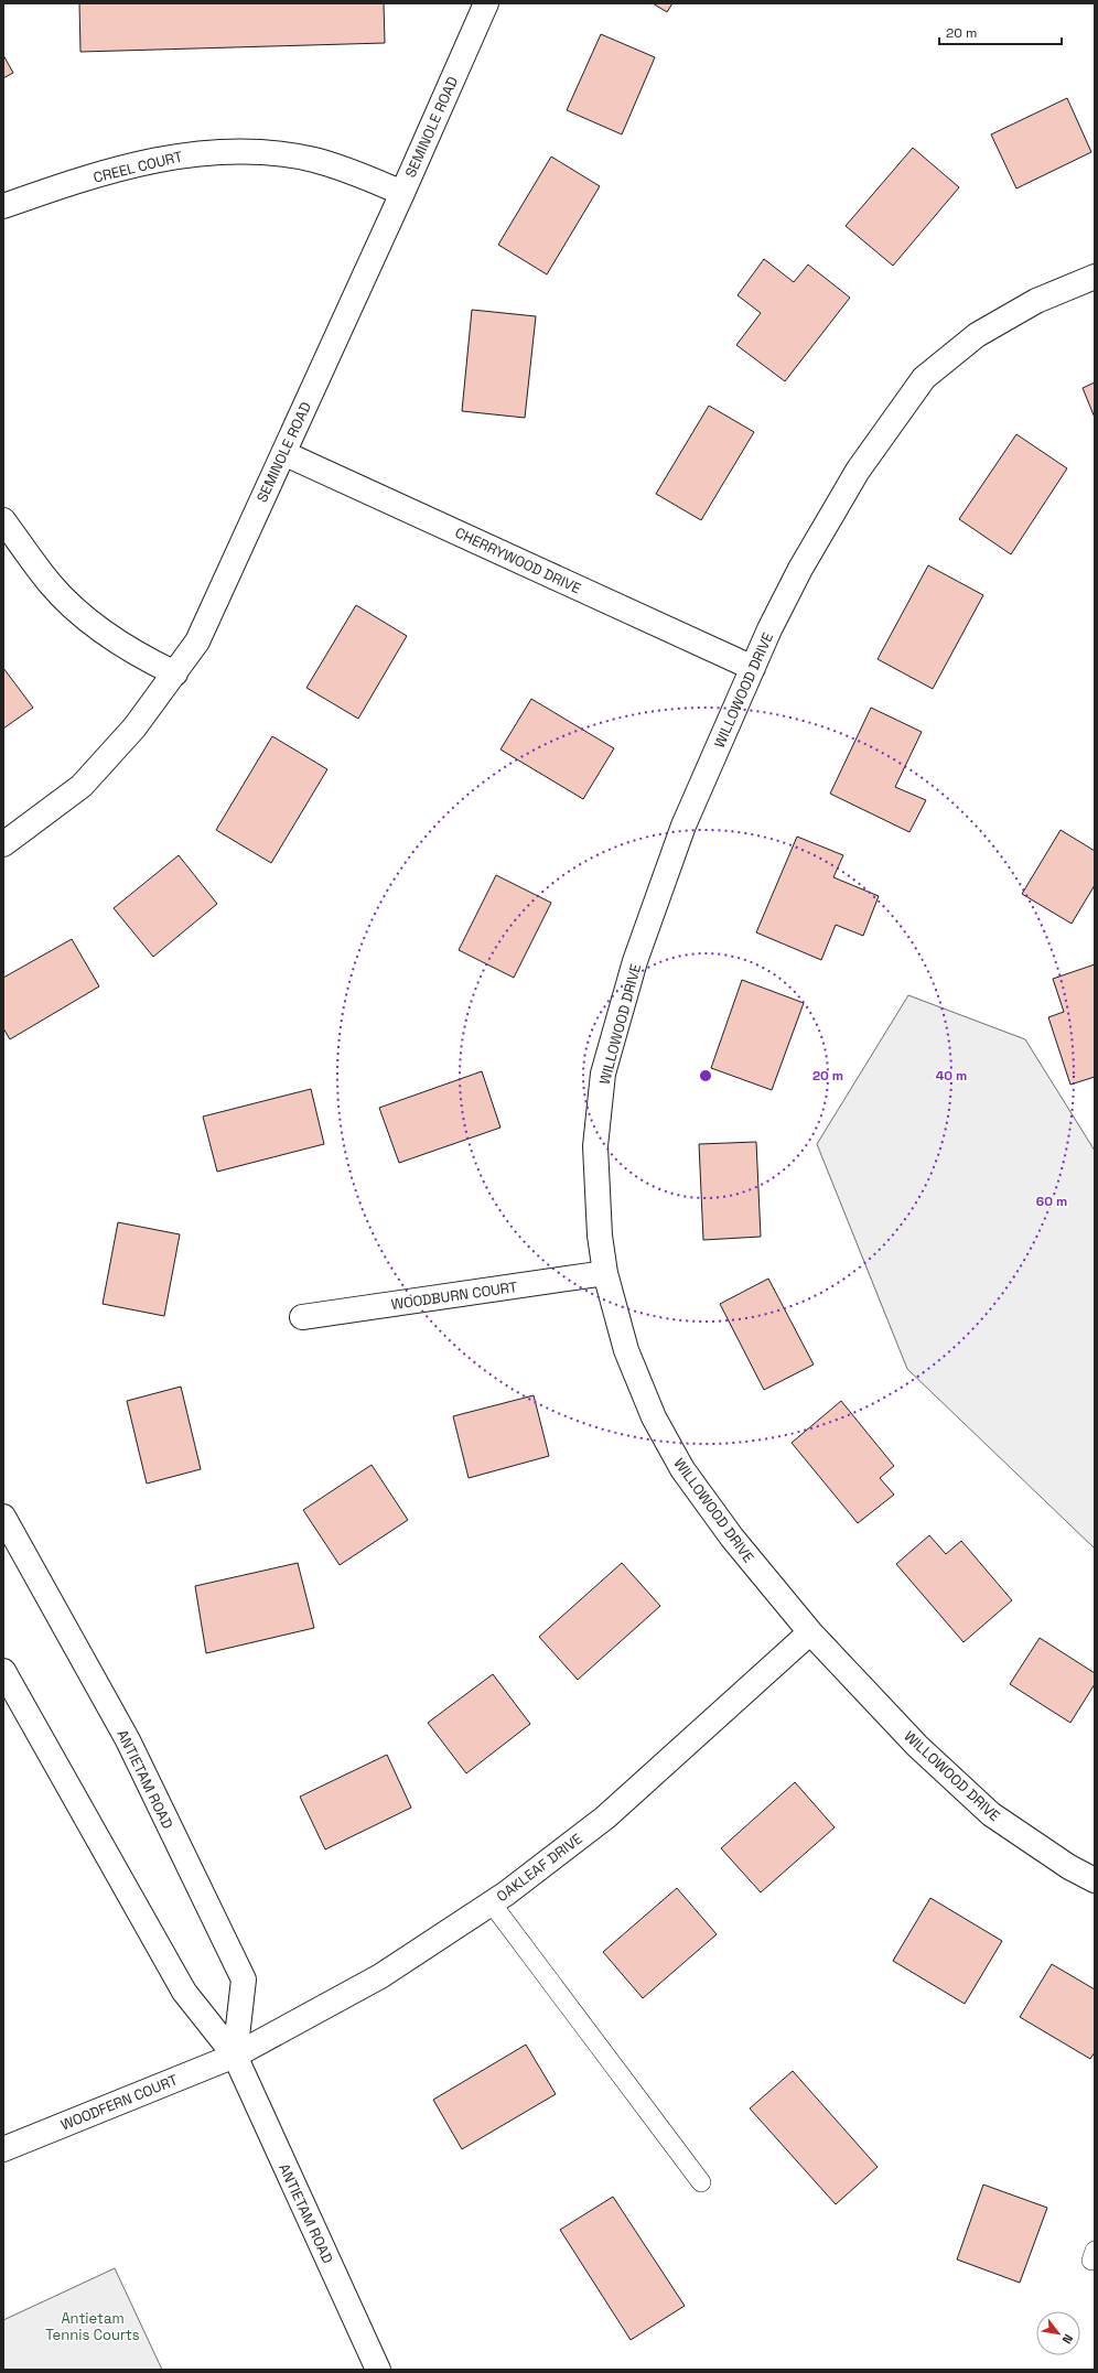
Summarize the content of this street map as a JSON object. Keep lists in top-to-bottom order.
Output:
{
  "streets": {
    "street": [
      "SEMINOLE ROAD",
      "CREEL COURT",
      "CHERRYWOOD DRIVE",
      "WILLOWOOD DRIVE",
      "WOODBURN COURT",
      "ANTIETAM ROAD",
      "OAKLEAF DRIVE",
      "WOODFERN COURT"
    ]
  },
  "crossings": [
    ["SEMINOLE ROAD", "CREEL COURT"],
    ["SEMINOLE ROAD", "CHERRYWOOD DRIVE"],
    ["CHERRYWOOD DRIVE", "WILLOWOOD DRIVE"],
    ["WILLOWOOD DRIVE", "WOODBURN COURT"],
    ["WILLOWOOD DRIVE", "OAKLEAF DRIVE"],
    ["ANTIETAM ROAD", "OAKLEAF DRIVE"],
    ["ANTIETAM ROAD", "WOODFERN COURT"],
    ["OAKLEAF DRIVE", "WOODFERN COURT"]
  ],
  "parks": ["Antietam Tennis Courts"],
  "scale_bar": "20 m",
  "north": "bottom right",
  "rings": ["20 m", "40 m", "60 m"]
}
